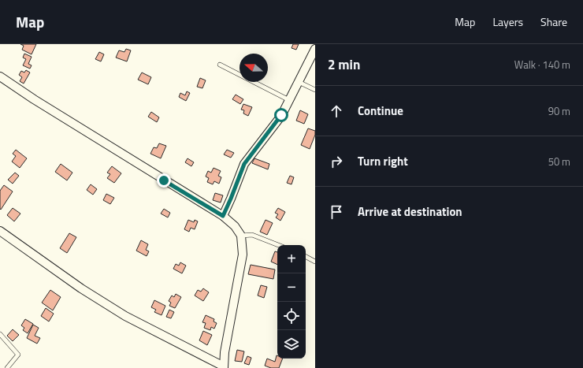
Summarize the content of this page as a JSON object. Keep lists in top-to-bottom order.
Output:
{
  "north": "left",
  "page": {
    "header": "Map",
    "nav": ["Map", "Layers", "Share"],
    "heading": ["2 min", "Walk · 140 m"],
    "list": [
      ["Continue", "90 m"],
      ["Turn right", "50 m"],
      "Arrive at destination"
    ],
    "map_buttons": ["+", "−"]
  }
}
